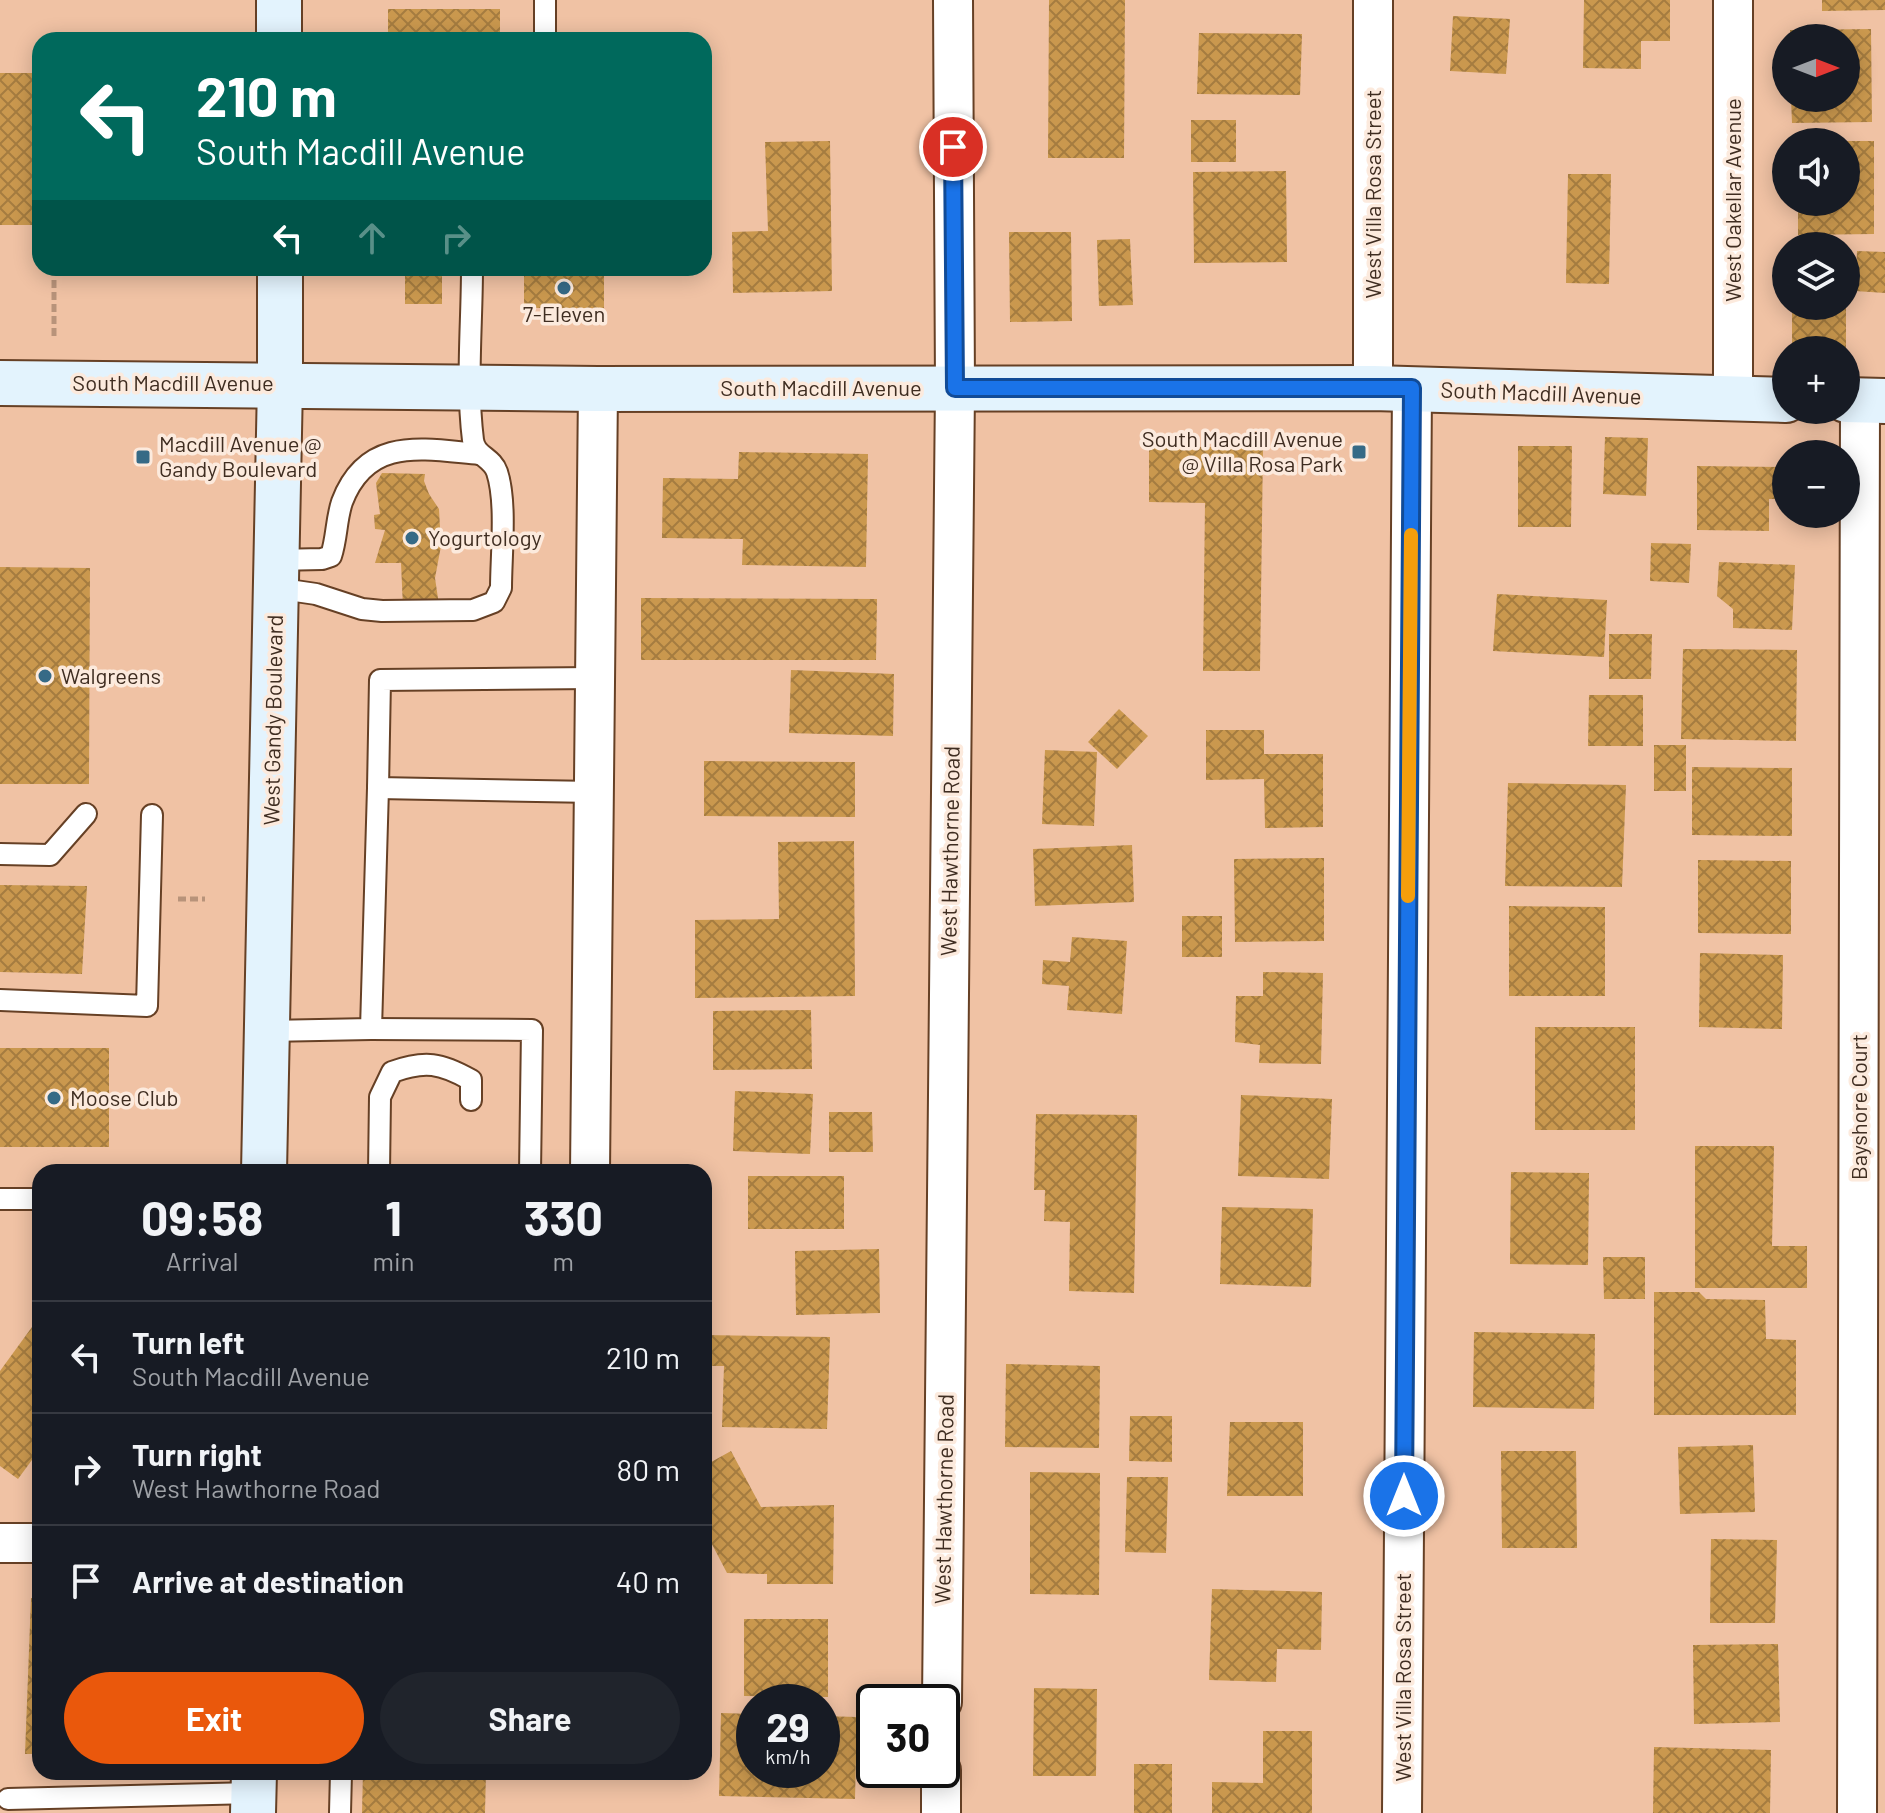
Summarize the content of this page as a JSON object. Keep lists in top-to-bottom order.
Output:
{
  "streets": {
    "street": [
      "West Villa Rosa Street",
      "West Oakellar Avenue",
      "South Macdill Avenue",
      "West Gandy Boulevard",
      "West Hawthorne Road",
      "Bayshore Court"
    ]
  },
  "crossings": [
    ["West Villa Rosa Street", "South Macdill Avenue"],
    ["West Oakellar Avenue", "South Macdill Avenue"],
    ["South Macdill Avenue", "West Gandy Boulevard"],
    ["South Macdill Avenue", "West Hawthorne Road"]
  ],
  "places": {
    "other": [
      "7-Eleven",
      "Yogurtology",
      "Walgreens",
      "Moose Club"
    ],
    "transit": ["South Macdill Avenue @ Villa Rosa Park", "Macdill Avenue @ Gandy Boulevard"]
  },
  "north": "right",
  "page": {
    "map_buttons": ["+", "−"],
    "turn": ["210 m", "South Macdill Avenue"],
    "eta": [
      "09:58",
      "Arrival",
      "1",
      "min",
      "330",
      "m"
    ],
    "list": [
      {
        "name": "Turn left",
        "note": "South Macdill Avenue",
        "value": "210 m"
      },
      {
        "name": "Turn right",
        "note": "West Hawthorne Road",
        "value": "80 m"
      },
      {
        "name": "Arrive at destination",
        "value": "40 m"
      }
    ],
    "buttons": ["Exit", "Share"],
    "speed": "29 km/h",
    "limit": "30"
  }
}
